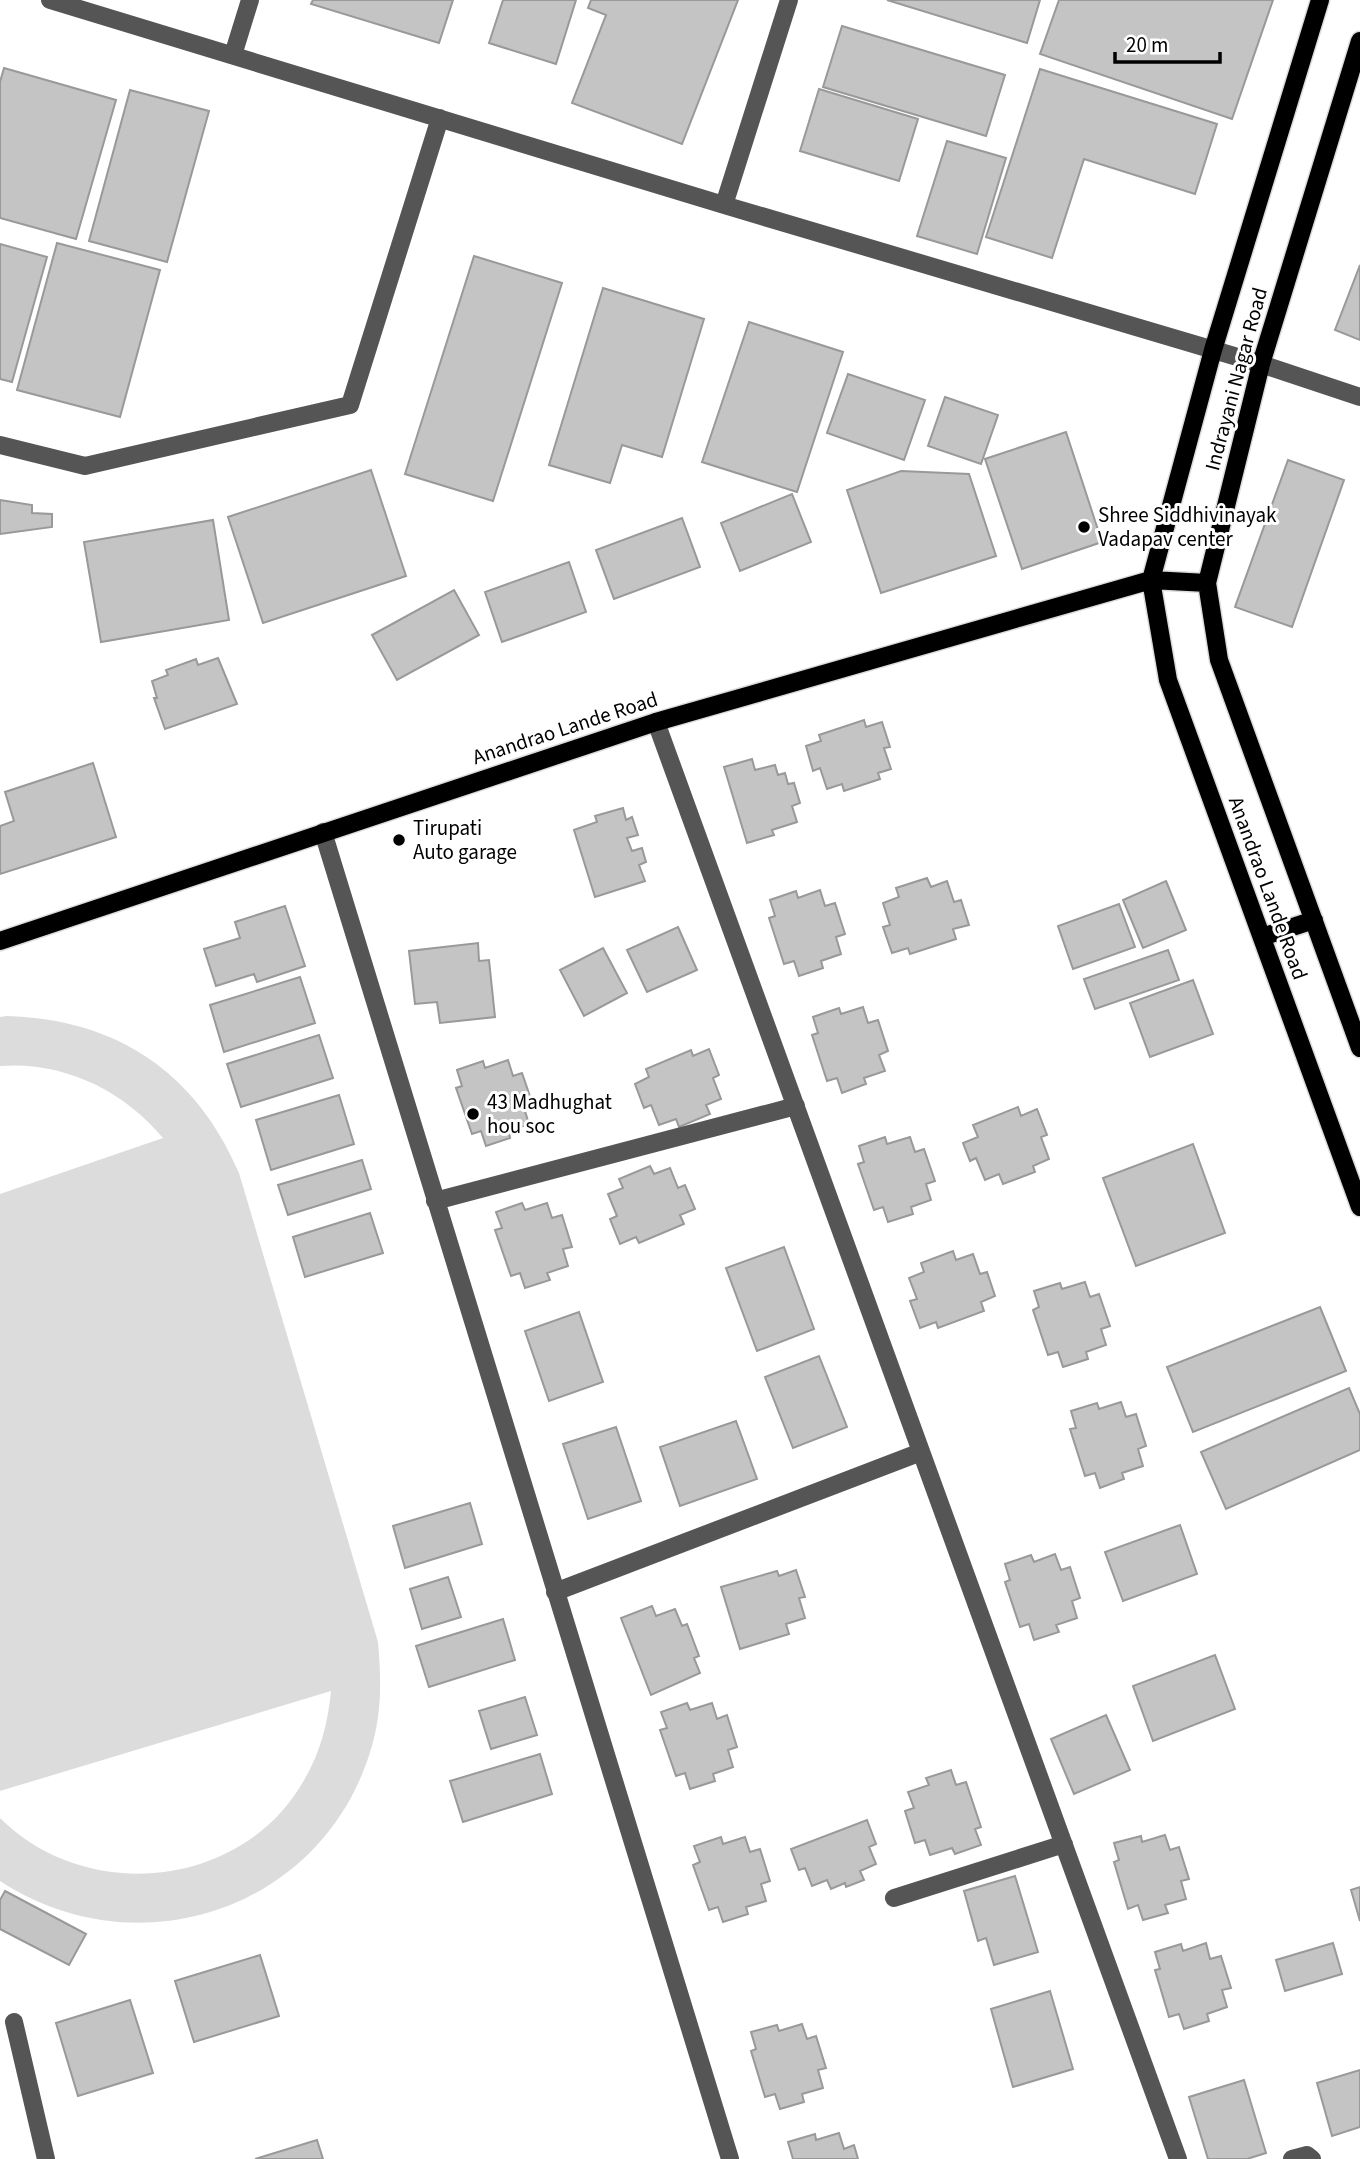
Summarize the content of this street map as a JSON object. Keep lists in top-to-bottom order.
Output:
{
  "streets": {
    "main road": ["Indrayani Nagar Road", "Anandrao Lande Road"]
  },
  "crossings": [
    ["Indrayani Nagar Road", "Anandrao Lande Road"]
  ],
  "places": ["Shree Siddhivinayak Vadapav center", "Tirupati Auto garage", "43 Madhughat hou soc"],
  "scale_bar": "20 m"
}
